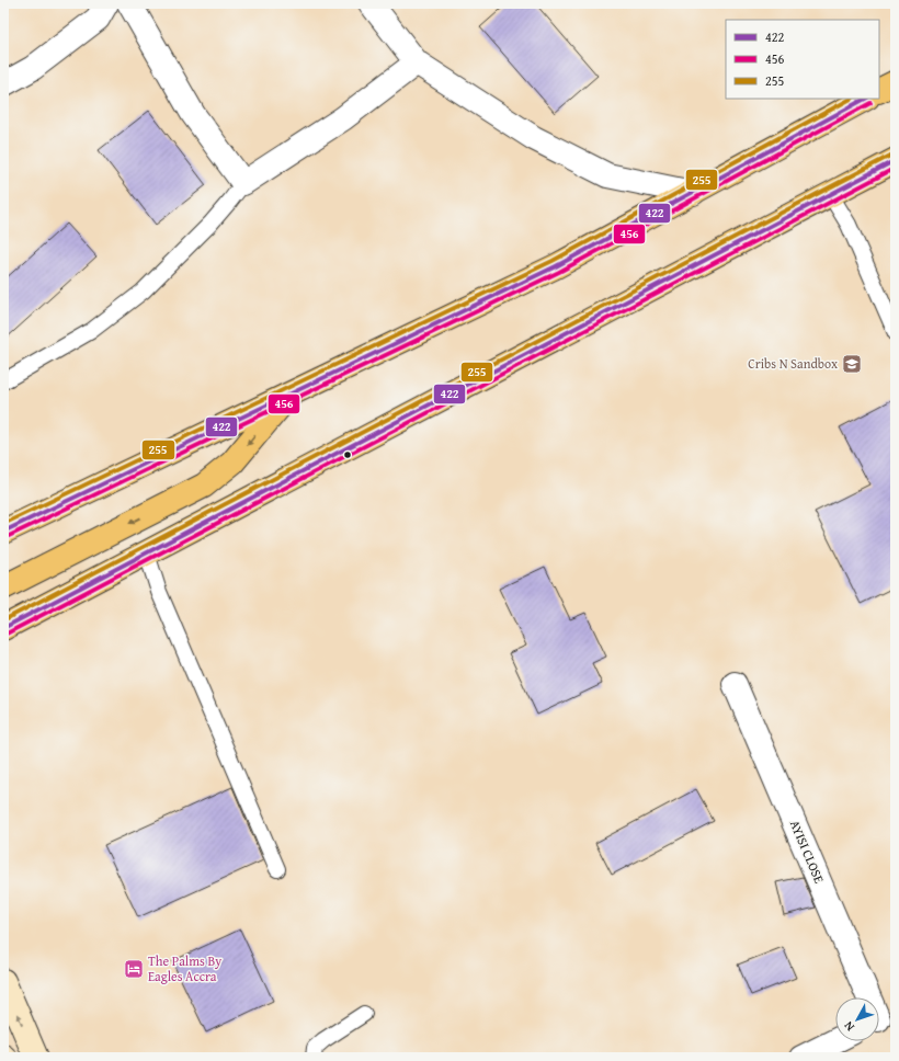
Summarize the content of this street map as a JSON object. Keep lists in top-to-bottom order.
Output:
{
  "streets": {
    "street": ["AYISI CLOSE"]
  },
  "places": {
    "school or university": ["Cribs N Sandbox"],
    "hotel": ["The Palms By Eagles Accra"]
  },
  "lines": ["transit line 422", "transit line 255", "transit line 456"],
  "legend": ["422", "456", "255"],
  "north": "bottom left"
}
